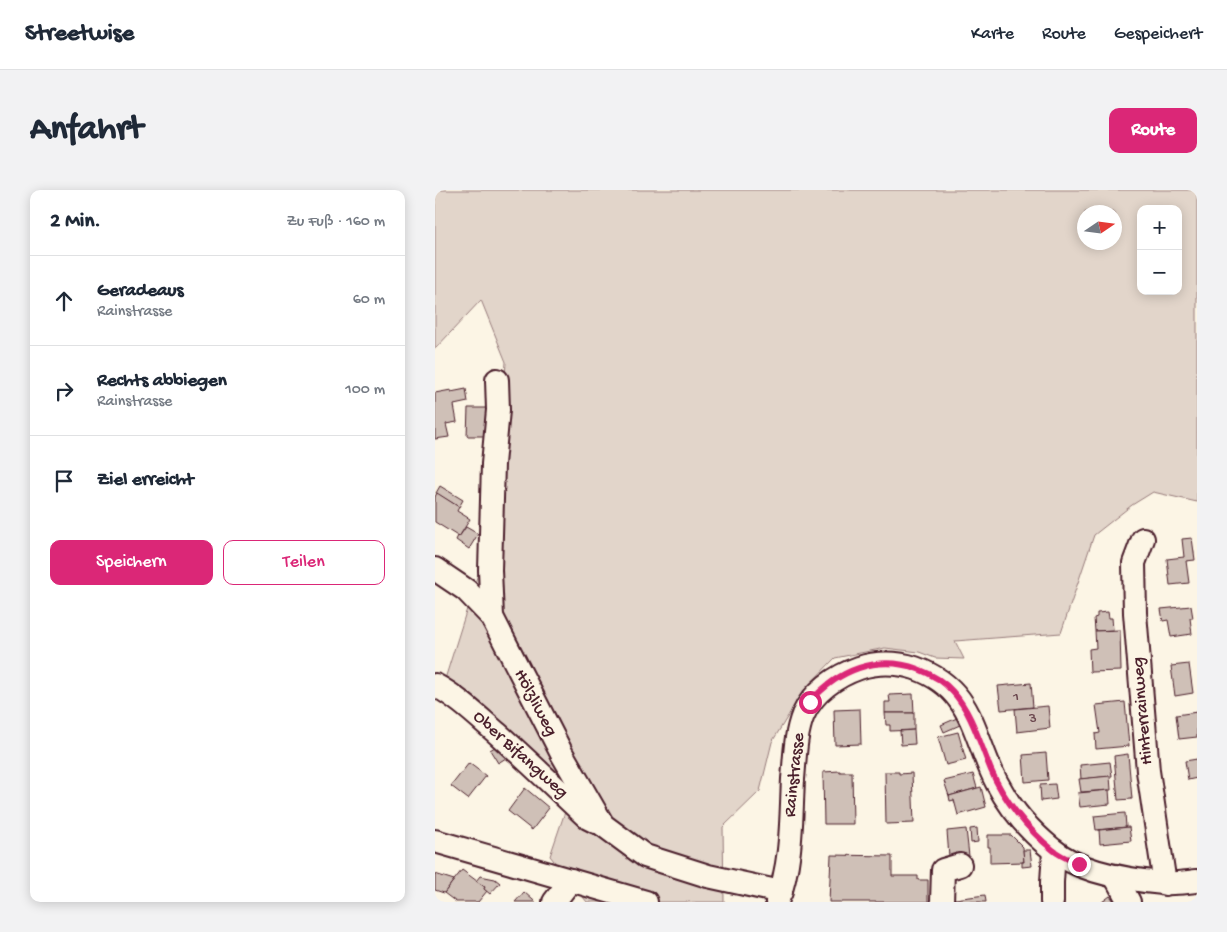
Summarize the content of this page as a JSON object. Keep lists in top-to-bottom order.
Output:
{
  "streets": {
    "street": [
      "Hölzliweg",
      "Hinterrainweg",
      "Ober Bifangweg",
      "Rainstrasse"
    ]
  },
  "crossings": [
    ["Hölzliweg", "Ober Bifangweg"],
    ["Hölzliweg", "Rainstrasse"],
    ["Hinterrainweg", "Rainstrasse"]
  ],
  "house_numbers": ["1", "3"],
  "north": "right",
  "page": {
    "header": "Streetwise",
    "nav": ["Karte", "Route", "Gespeichert"],
    "buttons": [
      "Route",
      ["Speichern", "Teilen"]
    ],
    "title": "Anfahrt",
    "heading": ["2 Min.", "Zu Fuß · 160 m"],
    "map_buttons": ["+", "−"],
    "list": [
      ["Geradeaus", "Rainstrasse", "60 m"],
      ["Rechts abbiegen", "Rainstrasse", "100 m"],
      "Ziel erreicht"
    ]
  }
}
